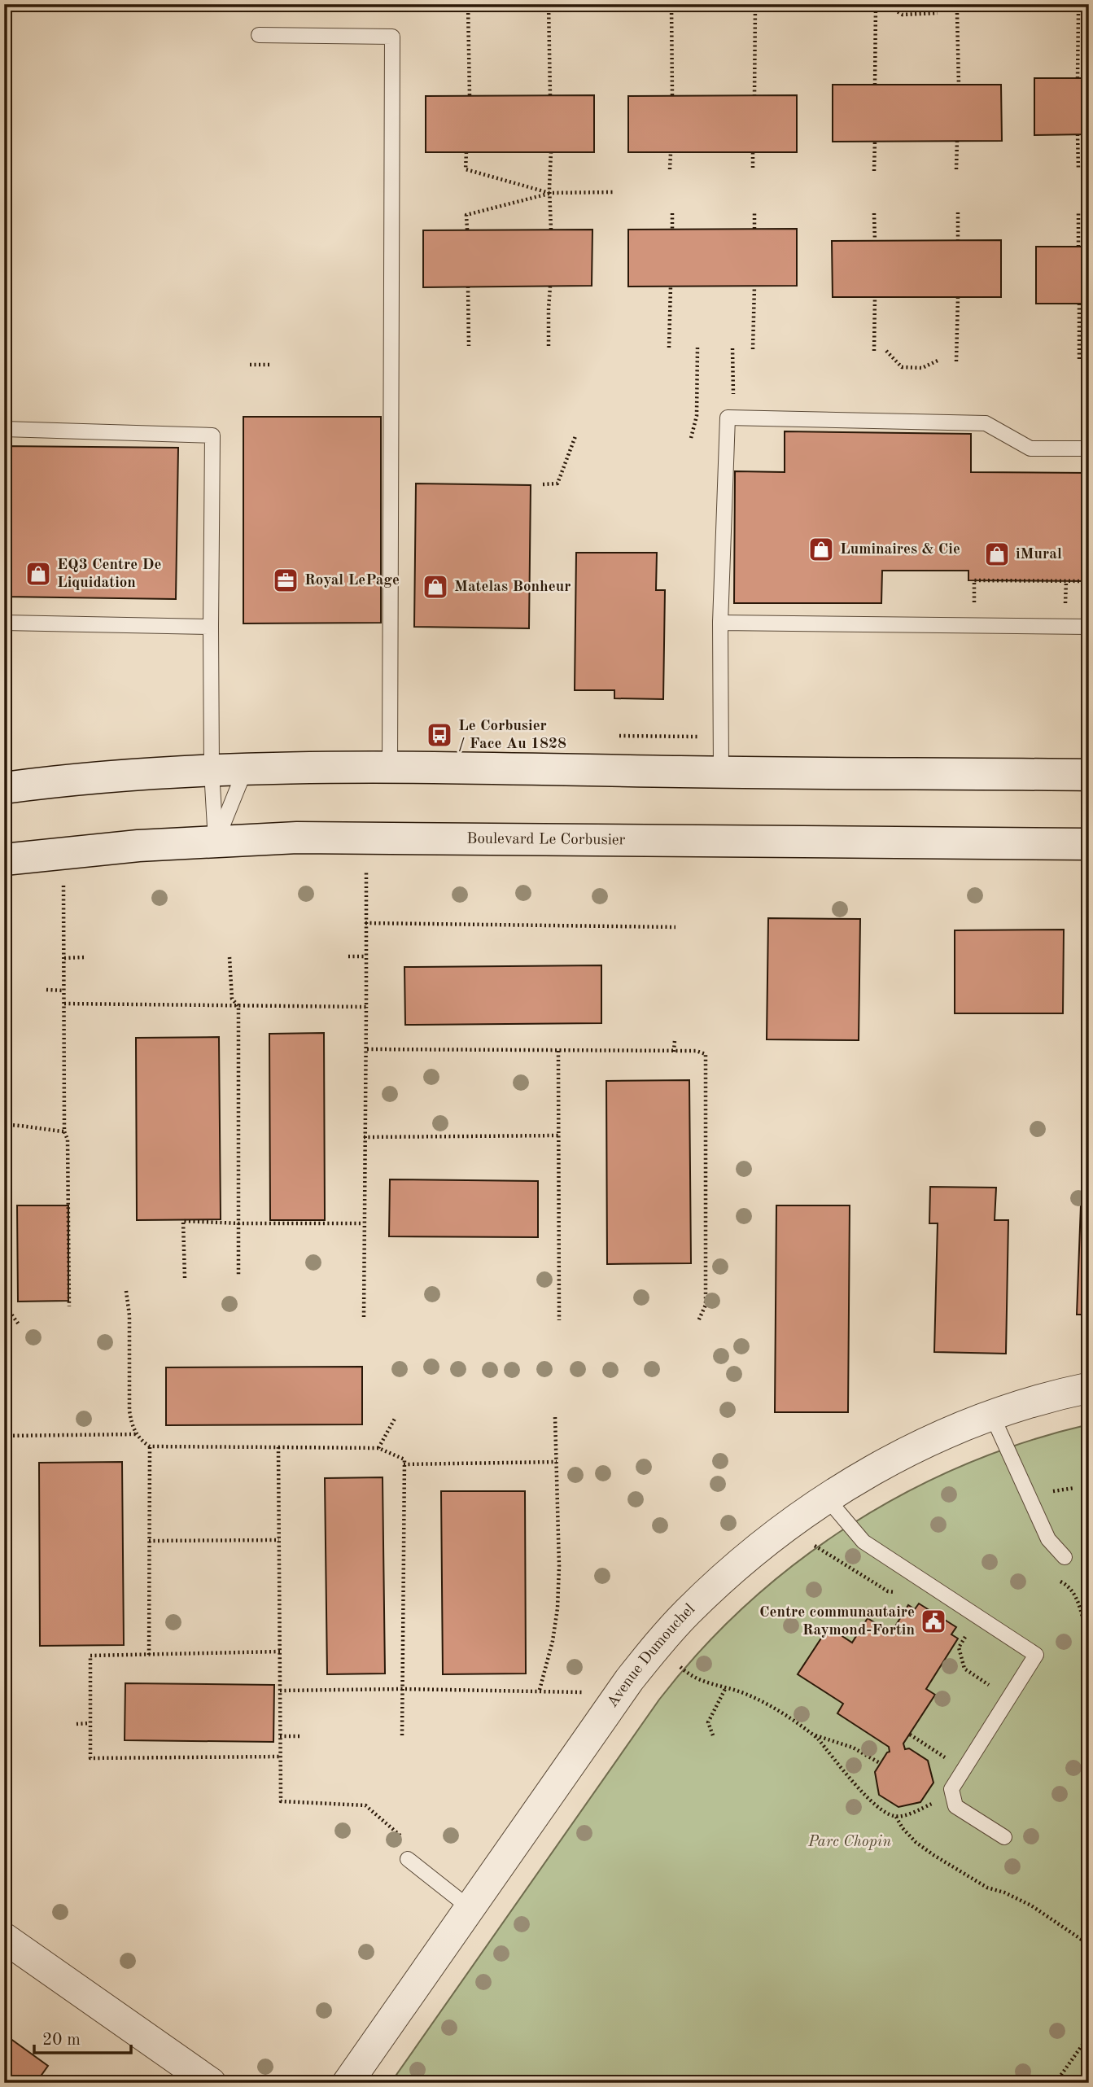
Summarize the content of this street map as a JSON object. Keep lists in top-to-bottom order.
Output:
{
  "streets": {
    "street": ["Boulevard Le Corbusier", "Avenue Dumouchel"]
  },
  "parks": ["Parc Chopin"],
  "places": {
    "shop": [
      "Luminaires & Cie",
      "iMural",
      "EQ3 Centre De Liquidation",
      "Matelas Bonheur"
    ],
    "office": ["Royal LePage"],
    "bus stop": ["Le Corbusier / Face Au 1828"],
    "public building": ["Centre communautaire Raymond-Fortin"]
  },
  "scale_bar": "20 m"
}
